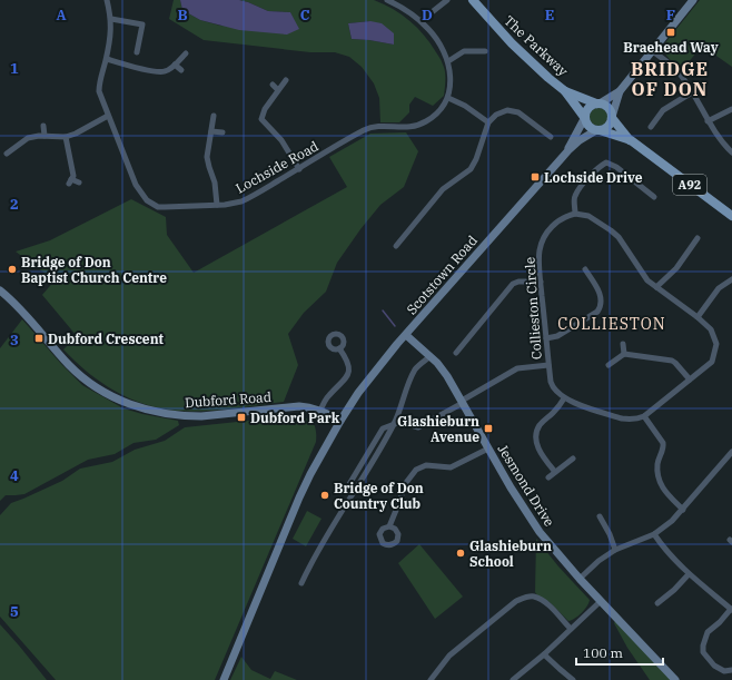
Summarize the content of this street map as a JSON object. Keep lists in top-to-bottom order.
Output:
{
  "streets": {
    "main road": [
      "The Parkway",
      "A92",
      "Scotstown Road",
      "Dubford Road",
      "Jesmond Drive"
    ],
    "street": ["Lochside Road", "Collieston Circle"]
  },
  "crossings": [
    ["The Parkway", "A92"],
    ["Scotstown Road", "Dubford Road"],
    ["Scotstown Road", "Jesmond Drive"]
  ],
  "districts": ["BRIDGE OF DON", "COLLIESTON"],
  "places": {
    "transit": [
      "Braehead Way",
      "Lochside Drive",
      "Dubford Crescent",
      "Dubford Park",
      "Glashieburn Avenue"
    ],
    "other": ["Bridge of Don Baptist Church Centre", "Bridge of Don Country Club", "Glashieburn School"]
  },
  "scale_bar": "100 m",
  "grid": {
    "columns": [
      "A",
      "B",
      "C",
      "D",
      "E",
      "F"
    ],
    "rows": [
      "1",
      "2",
      "3",
      "4",
      "5"
    ]
  }
}
